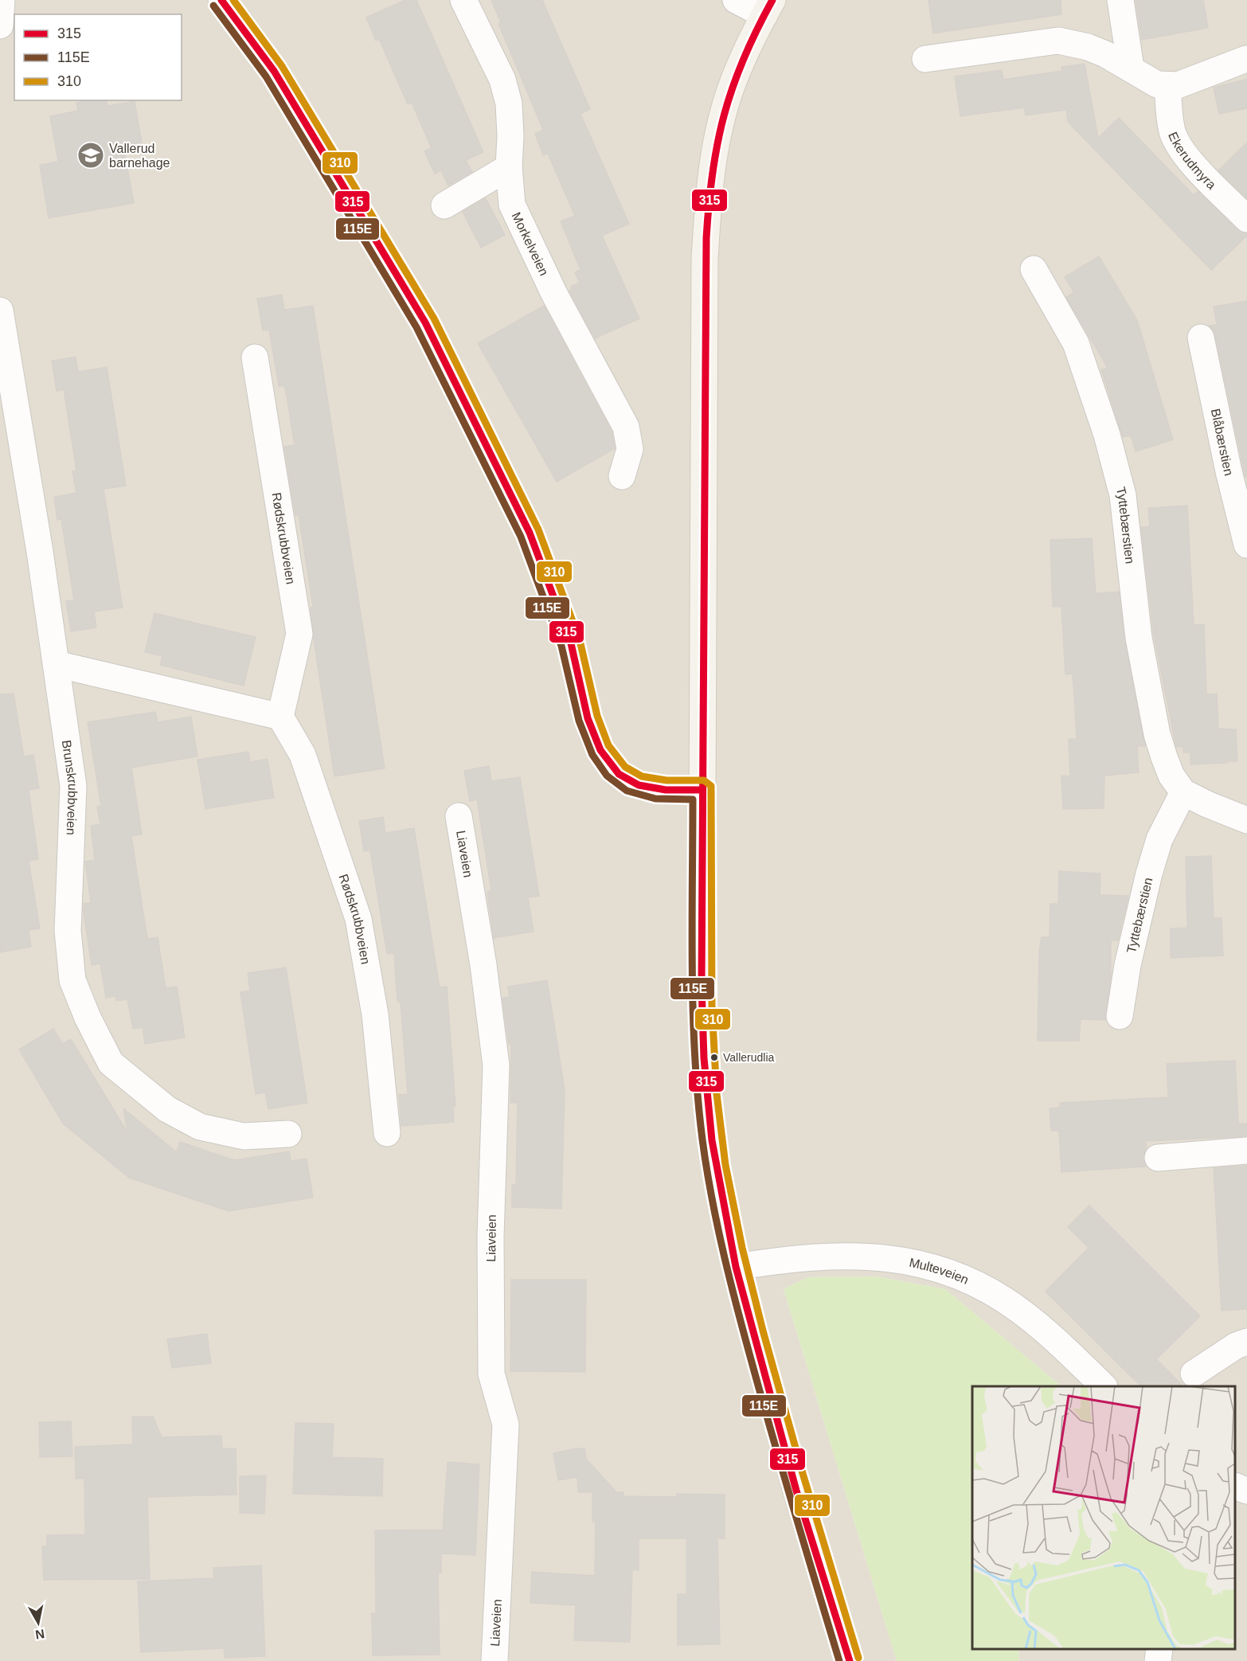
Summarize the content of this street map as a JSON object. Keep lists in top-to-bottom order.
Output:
{
  "streets": {
    "street": [
      "Ekerudmyra",
      "Morkelveien",
      "Blåbærstien",
      "Tyttebærstien",
      "Rødskrubbveien",
      "Brunskrubbveien",
      "Liaveien",
      "Multeveien"
    ]
  },
  "places": {
    "school or university": ["Vallerud barnehage"],
    "other": ["Vallerudlia"]
  },
  "lines": ["transit line 315", "transit line 310", "transit line 115E"],
  "legend": ["315", "115E", "310"],
  "north": "bottom"
}
